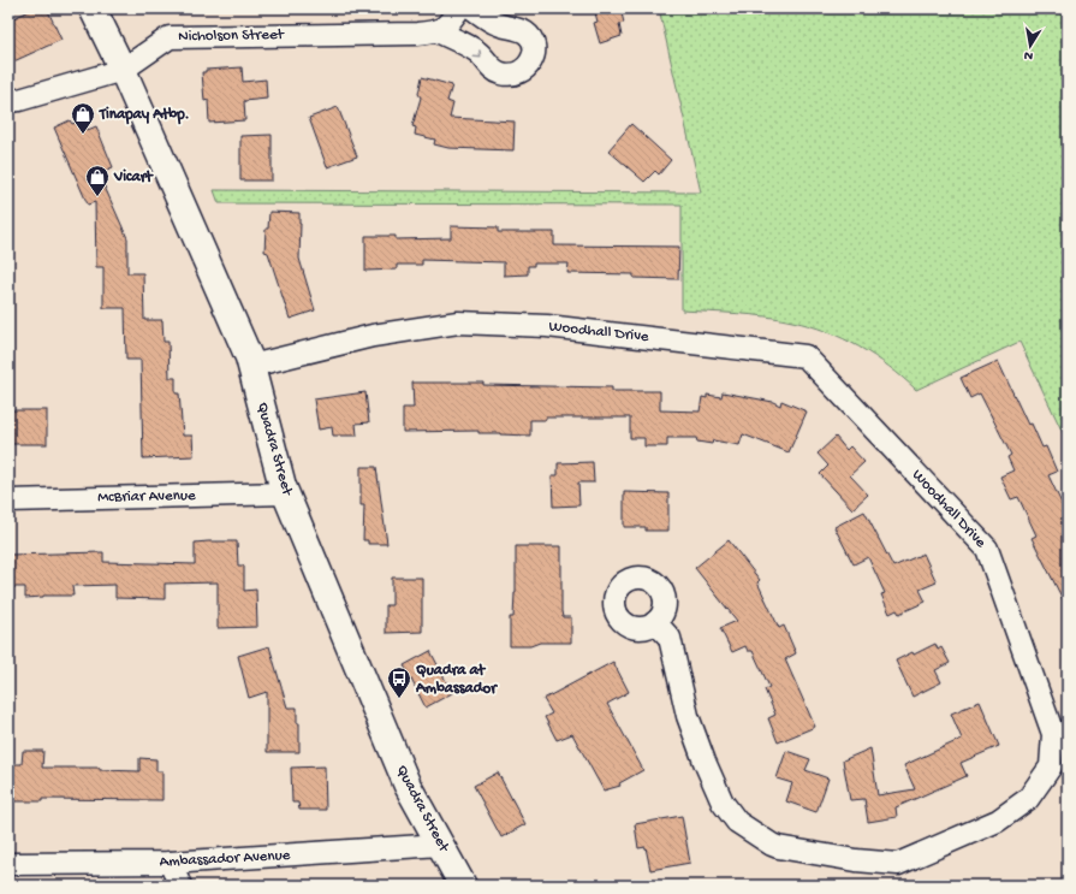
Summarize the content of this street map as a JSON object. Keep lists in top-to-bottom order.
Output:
{
  "streets": {
    "main road": ["Quadra Street"],
    "street": [
      "Nicholson Street",
      "Woodhall Drive",
      "McBriar Avenue",
      "Ambassador Avenue"
    ]
  },
  "crossings": [
    ["Nicholson Street", "Quadra Street"],
    ["Woodhall Drive", "Quadra Street"],
    ["Quadra Street", "McBriar Avenue"],
    ["Quadra Street", "Ambassador Avenue"]
  ],
  "places": {
    "shop": ["Tinapay Atbp.", "Vicart"],
    "bus stop": ["Quadra at Ambassador"]
  },
  "north": "bottom"
}
